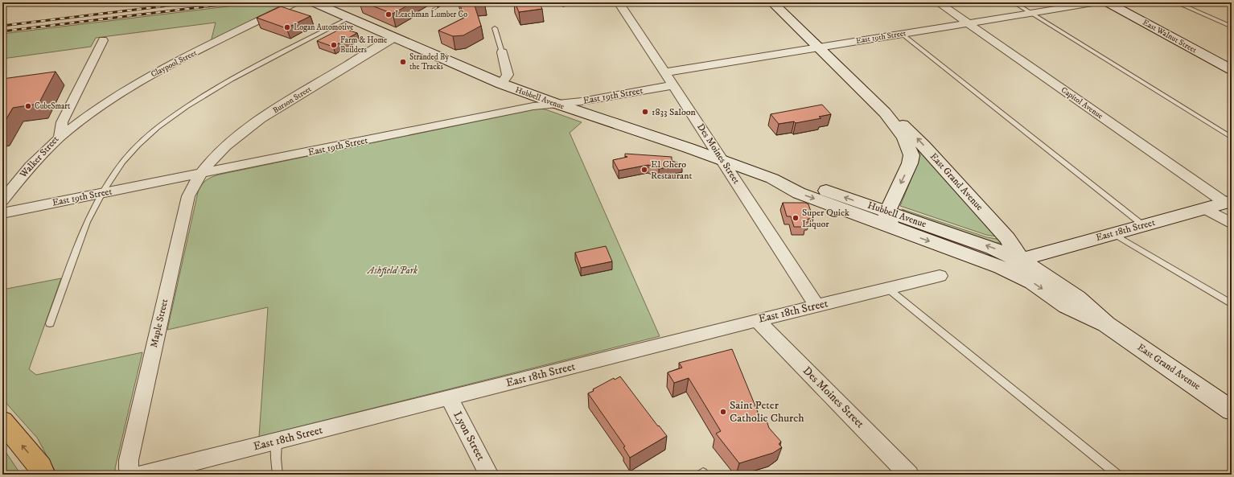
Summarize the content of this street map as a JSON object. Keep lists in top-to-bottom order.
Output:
{
  "streets": {
    "main road": [
      "East Walnut Street",
      "Hubbell Avenue",
      "East Grand Avenue",
      "East 18th Street"
    ],
    "street": [
      "East 19th Street",
      "Claypool Street",
      "Burson Street",
      "Capitol Avenue",
      "Des Moines Street",
      "Walker Street",
      "Maple Street",
      "Lyon Street"
    ]
  },
  "crossings": [
    ["East 19th Street", "Hubbell Avenue"],
    ["East 19th Street", "Burson Street"],
    ["East 19th Street", "Capitol Avenue"],
    ["East 19th Street", "Des Moines Street"],
    ["East 19th Street", "East Grand Avenue"],
    ["East 19th Street", "Maple Street"],
    ["Claypool Street", "Walker Street"],
    ["Hubbell Avenue", "Burson Street"],
    ["Hubbell Avenue", "Des Moines Street"],
    ["Hubbell Avenue", "East Grand Avenue"],
    ["Hubbell Avenue", "East 18th Street"],
    ["Burson Street", "Maple Street"],
    ["Capitol Avenue", "East 18th Street"],
    ["Des Moines Street", "East 18th Street"],
    ["East Grand Avenue", "East 18th Street"],
    ["East 18th Street", "Lyon Street"]
  ],
  "parks": ["Ashfield Park"],
  "places": [
    "Leachman Lumber Co",
    "Logan Automotive",
    "Farm & Home Builders",
    "Stranded By the Tracks",
    "CubeSmart",
    "1833 Saloon",
    "El Chero Restaurant",
    "Super Quick Liquor",
    "Saint Peter Catholic Church"
  ]
}
